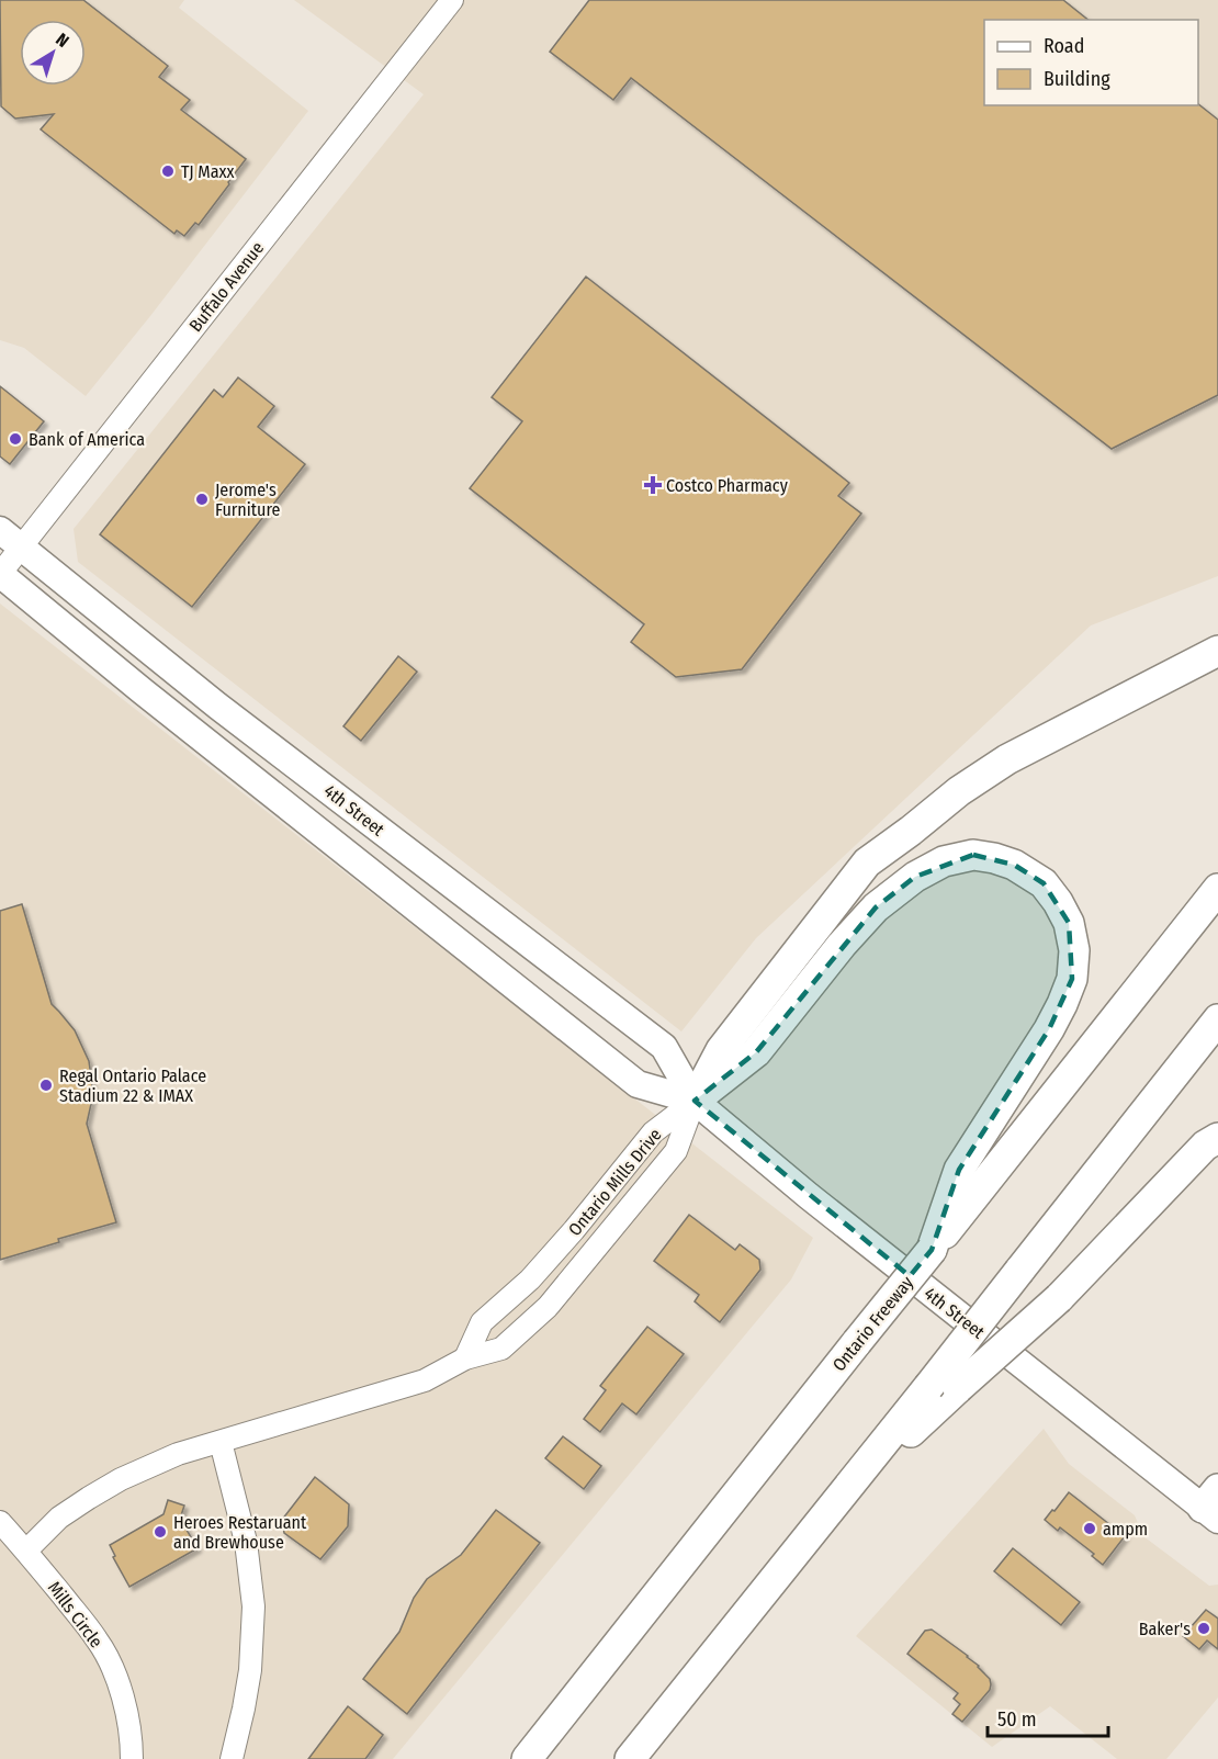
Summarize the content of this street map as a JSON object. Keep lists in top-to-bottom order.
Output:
{
  "streets": {
    "highway": ["Ontario Freeway"],
    "main road": ["4th Street"],
    "street": ["Buffalo Avenue", "Ontario Mills Drive", "Mills Circle"]
  },
  "crossings": [
    ["Buffalo Avenue", "4th Street"],
    ["4th Street", "Ontario Mills Drive"],
    ["Ontario Mills Drive", "Mills Circle"]
  ],
  "places": {
    "other": [
      "TJ Maxx",
      "Bank of America",
      "Jerome's Furniture",
      "Regal Ontario Palace Stadium 22 & IMAX",
      "ampm",
      "Heroes Restaruant and Brewhouse",
      "Baker's"
    ],
    "health": ["Costco Pharmacy"]
  },
  "legend": ["Road", "Building"],
  "scale_bar": "50 m",
  "north": "top right"
}
